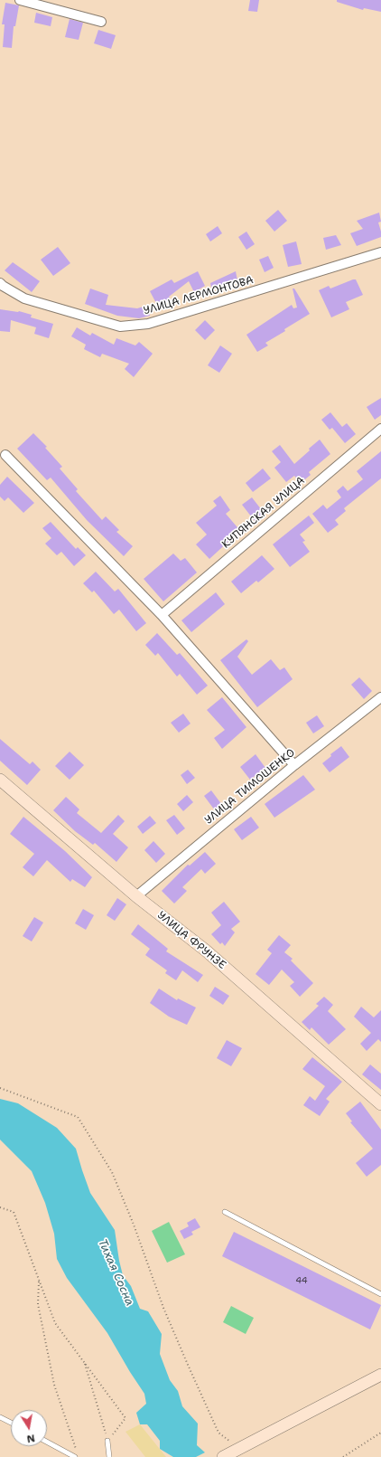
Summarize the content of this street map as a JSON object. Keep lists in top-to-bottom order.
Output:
{
  "streets": {
    "street": [
      "УЛИЦА ЛЕРМОНТОВА",
      "КУПЯНСКАЯ УЛИЦА",
      "УЛИЦА ТИМОШЕНКО",
      "УЛИЦА ФРУНЗЕ"
    ]
  },
  "crossings": [
    ["УЛИЦА ТИМОШЕНКО", "УЛИЦА ФРУНЗЕ"]
  ],
  "water": ["Тихая Сосна"],
  "house_numbers": ["44"],
  "north": "bottom"
}
